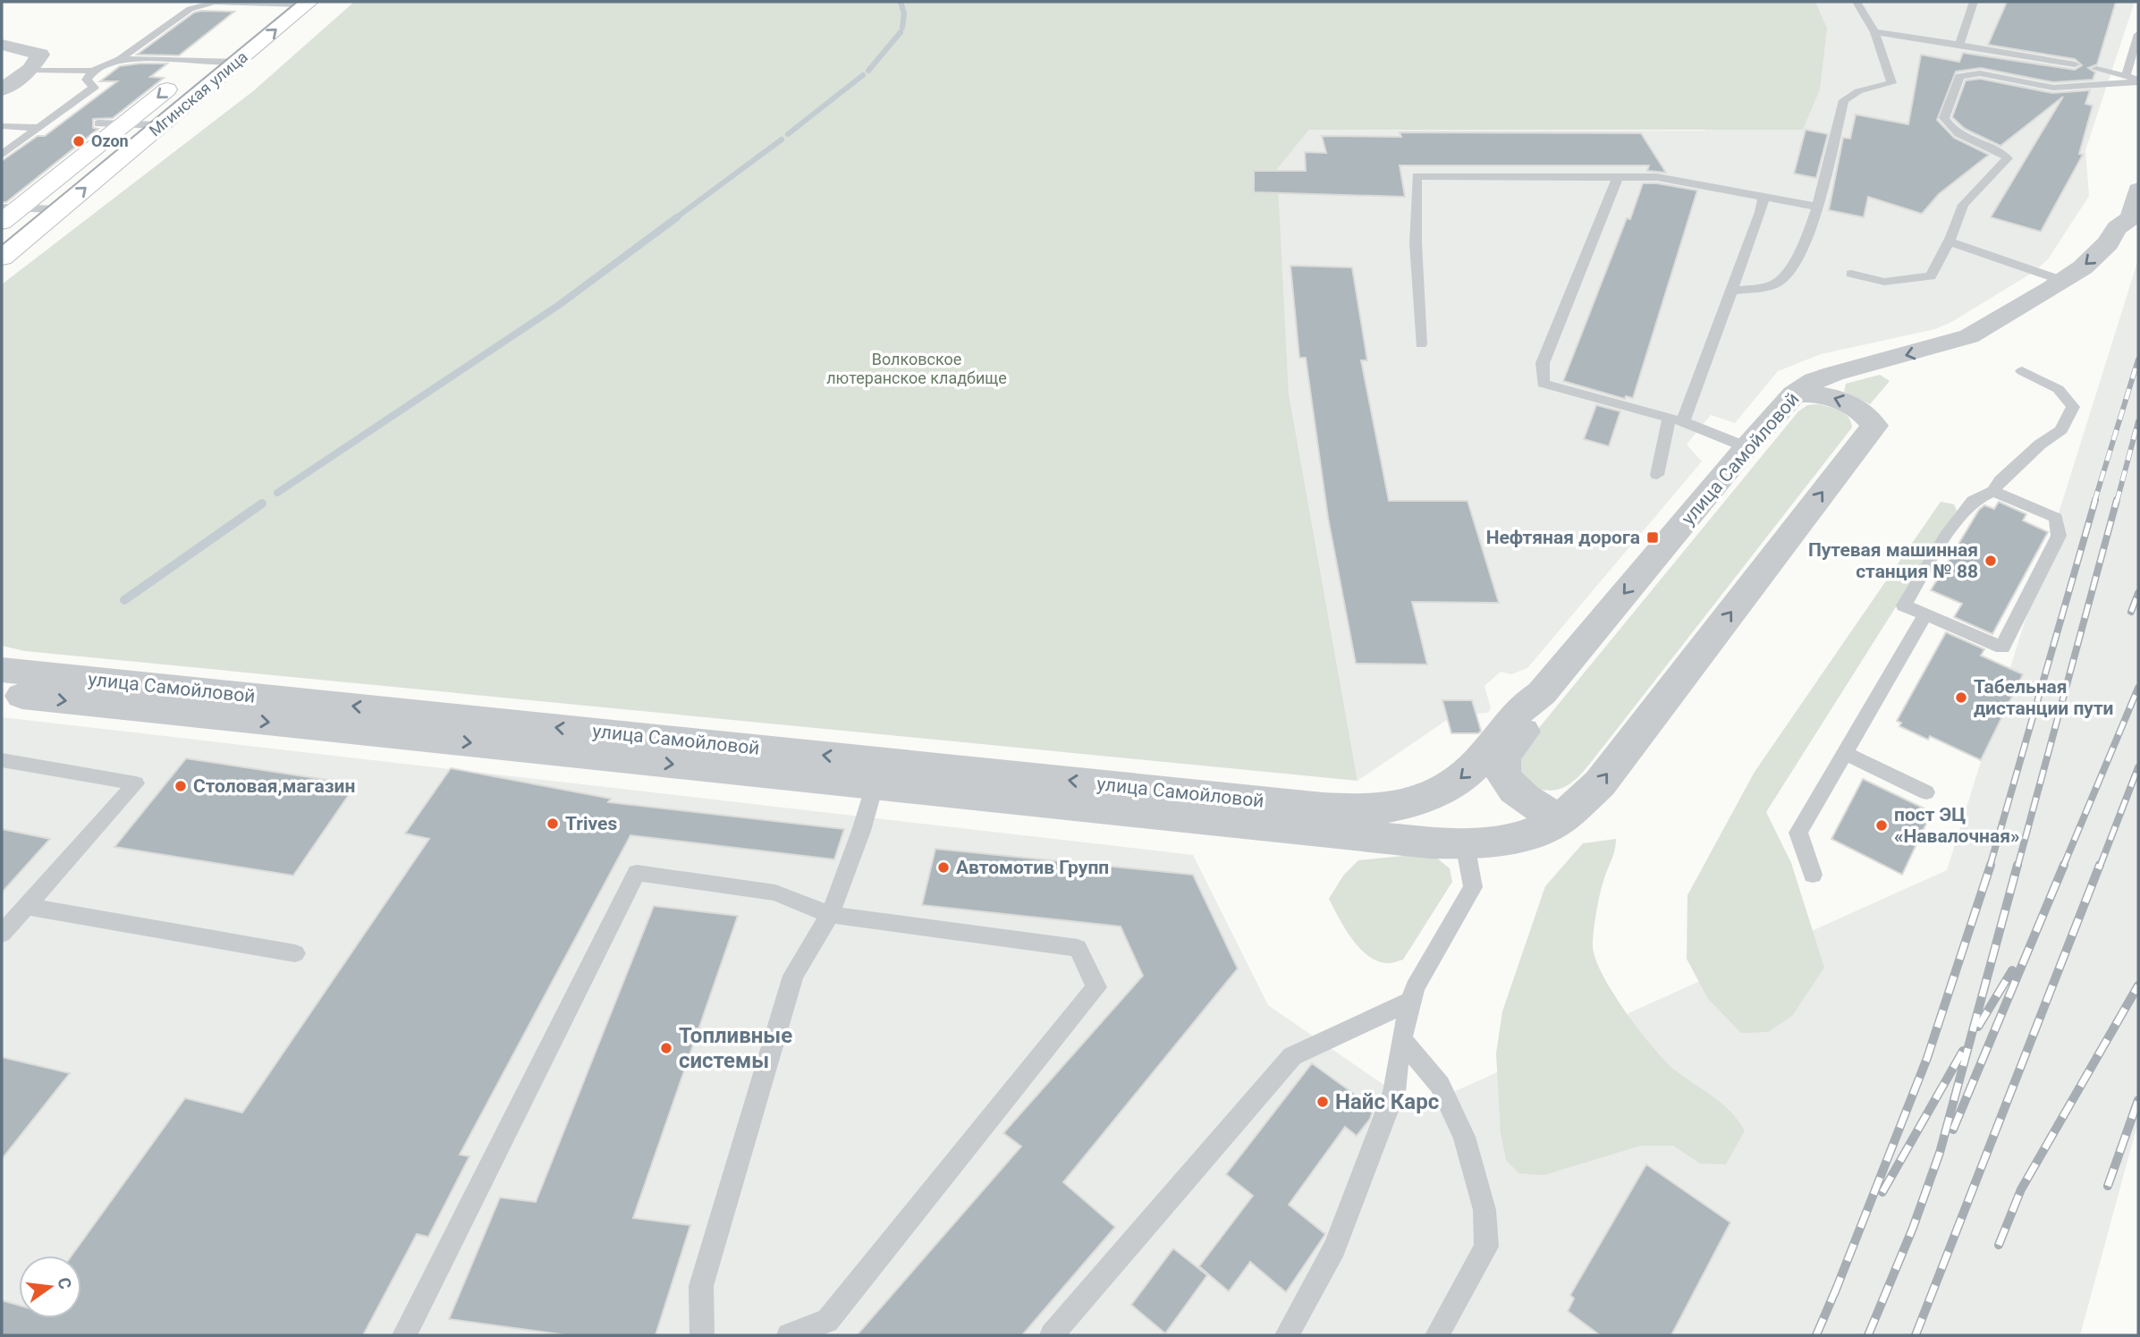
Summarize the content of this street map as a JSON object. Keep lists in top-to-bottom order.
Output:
{
  "streets": {
    "street": ["Мгинская улица", "улица Самойловой"]
  },
  "parks": ["Волковское лютеранское кладбище"],
  "places": {
    "other": [
      "Ozon",
      "Путевая машинная станция № 88",
      "Табельная дистанции пути",
      "Столовая,магазин",
      "Trives",
      "пост ЭЦ «Навалочная»",
      "Автомотив Групп",
      "Топливные системы",
      "Найс Карс"
    ],
    "transit": ["Нефтяная дорога"]
  },
  "north": "right"
}
